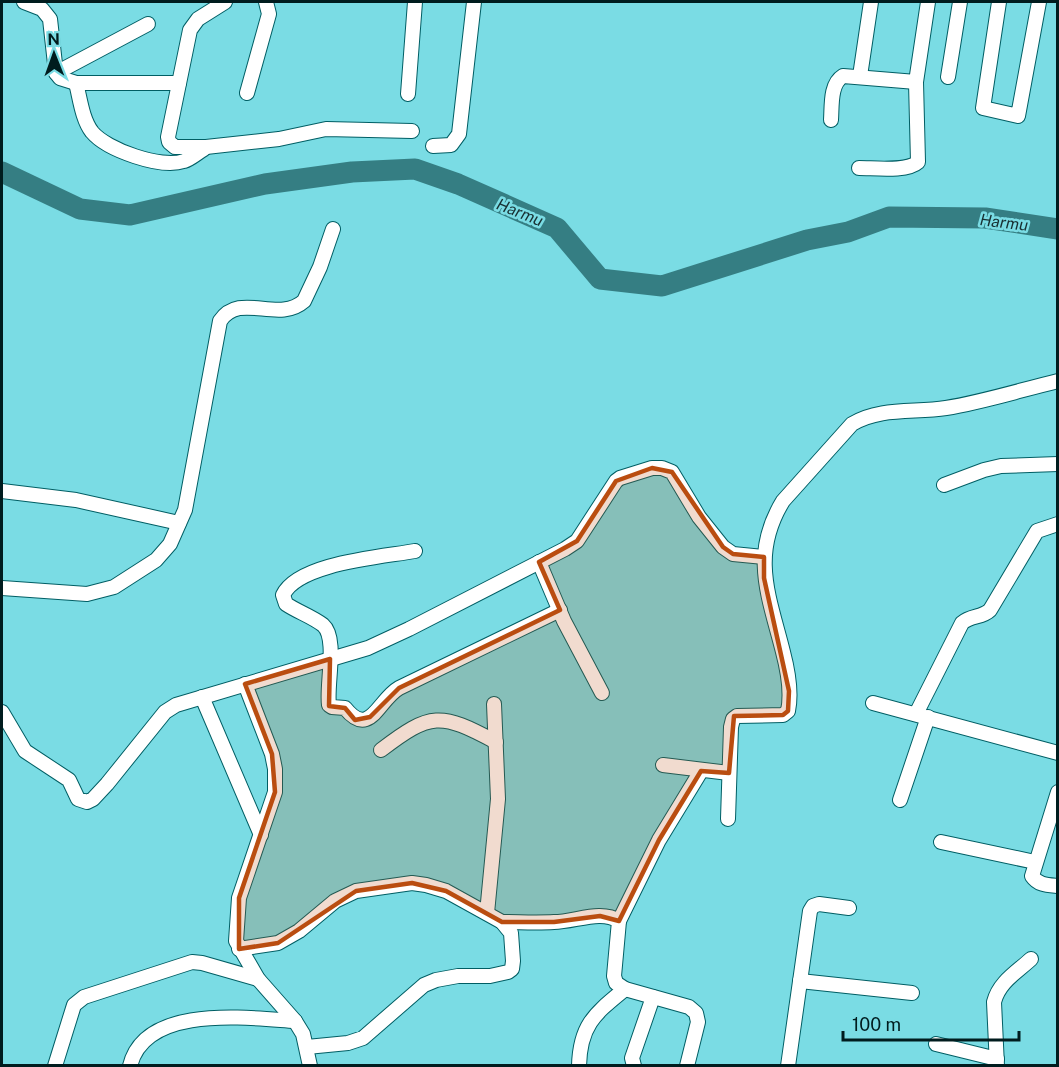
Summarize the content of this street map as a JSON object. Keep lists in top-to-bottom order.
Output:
{
  "water": ["Harmu"],
  "scale_bar": "100 m",
  "north": "top"
}
